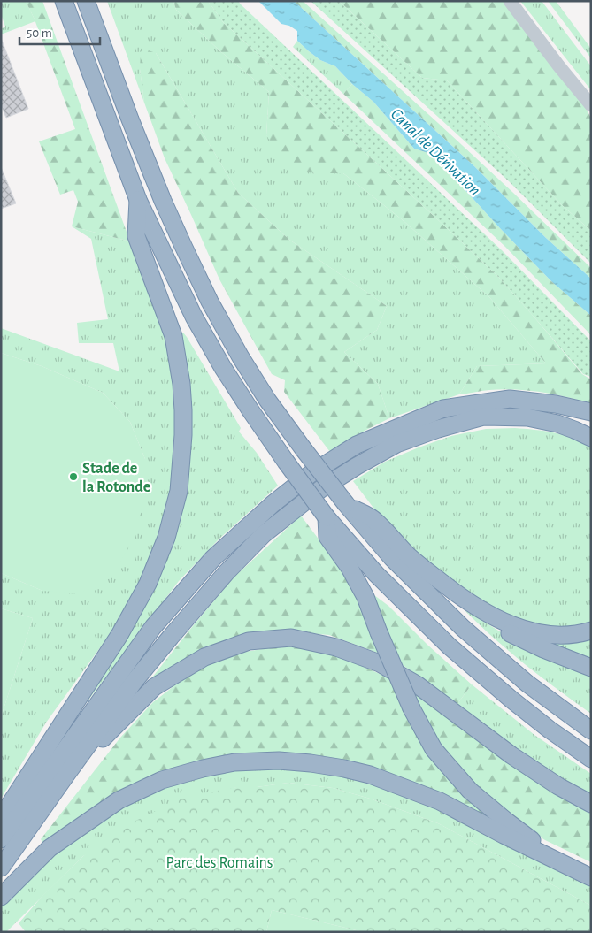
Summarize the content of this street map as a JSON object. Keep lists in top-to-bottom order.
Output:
{
  "water": ["Canal de Dérivation"],
  "parks": ["Parc des Romains"],
  "places": ["Stade de la Rotonde"],
  "scale_bar": "50 m"
}
